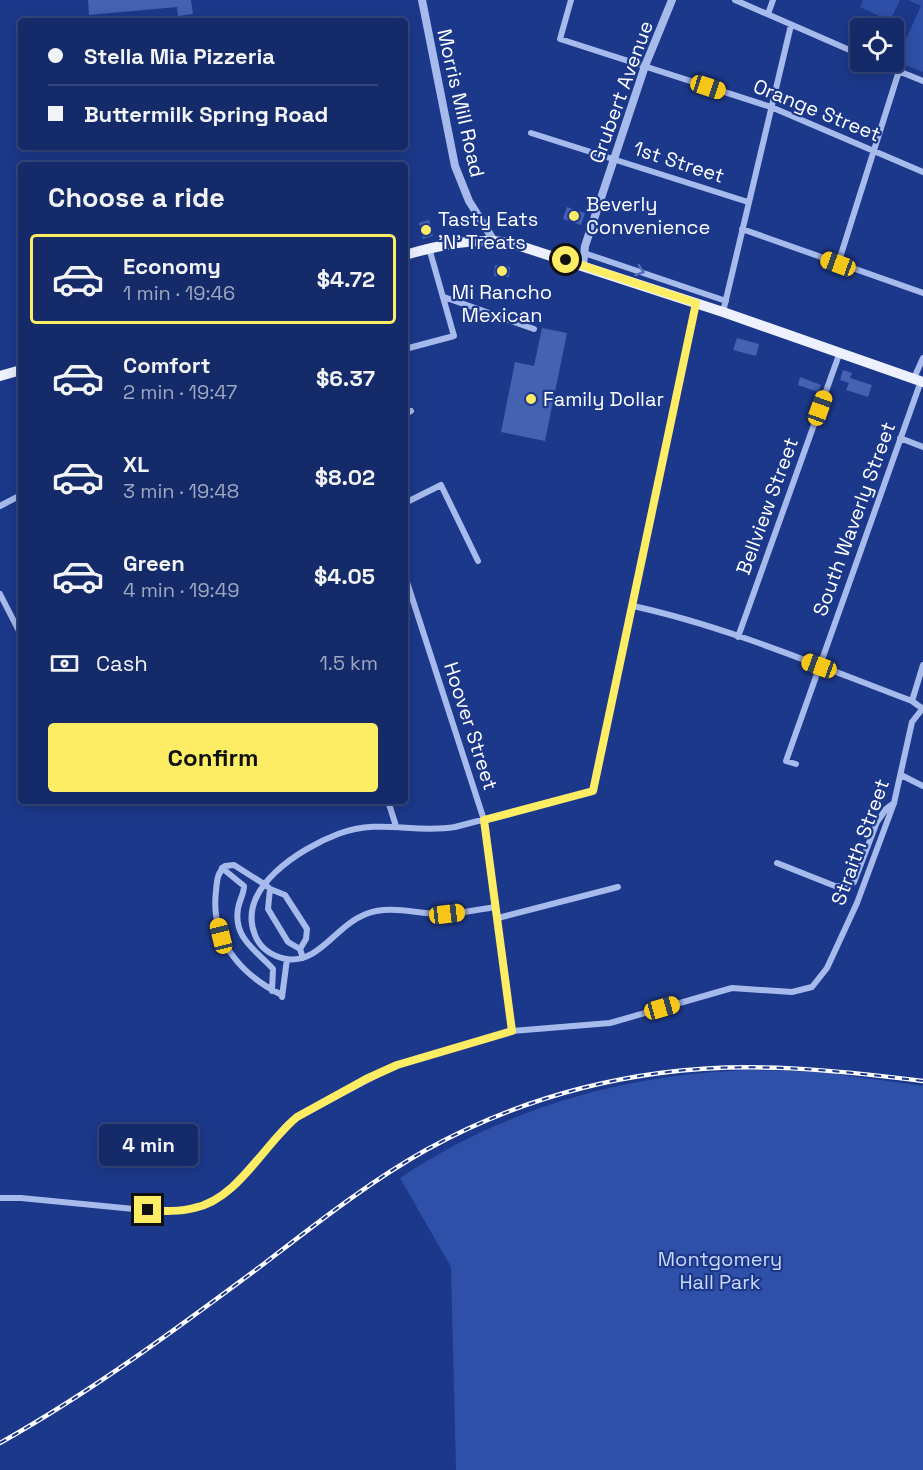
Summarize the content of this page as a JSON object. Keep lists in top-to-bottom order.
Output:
{
  "streets": {
    "street": [
      "Grubert Avenue",
      "Morris Mill Road",
      "Orange Street",
      "1st Street",
      "Bellview Street",
      "South Waverly Street",
      "Hoover Street",
      "Straith Street"
    ]
  },
  "crossings": [
    ["Grubert Avenue", "Orange Street"],
    ["Grubert Avenue", "1st Street"],
    ["Hoover Street", "Straith Street"]
  ],
  "parks": ["Montgomery Hall Park"],
  "places": [
    "Beverly Convenience",
    "Tasty Eats 'N' Treats",
    "Mi Rancho Mexican",
    "Family Dollar"
  ],
  "page": {
    "banner": ["Stella Mia Pizzeria", "Buttermilk Spring Road"],
    "heading": "Choose a ride",
    "list": [
      {
        "name": "Economy",
        "note": "1 min · 19:46",
        "value": "$4.72"
      },
      {
        "name": "Comfort",
        "note": "2 min · 19:47",
        "value": "$6.37"
      },
      {
        "name": "XL",
        "note": "3 min · 19:48",
        "value": "$8.02"
      },
      {
        "name": "Green",
        "note": "4 min · 19:49",
        "value": "$4.05"
      }
    ],
    "pay": ["Cash", "1.5 km"],
    "buttons": "Confirm",
    "bubble": "4 min"
  }
}
